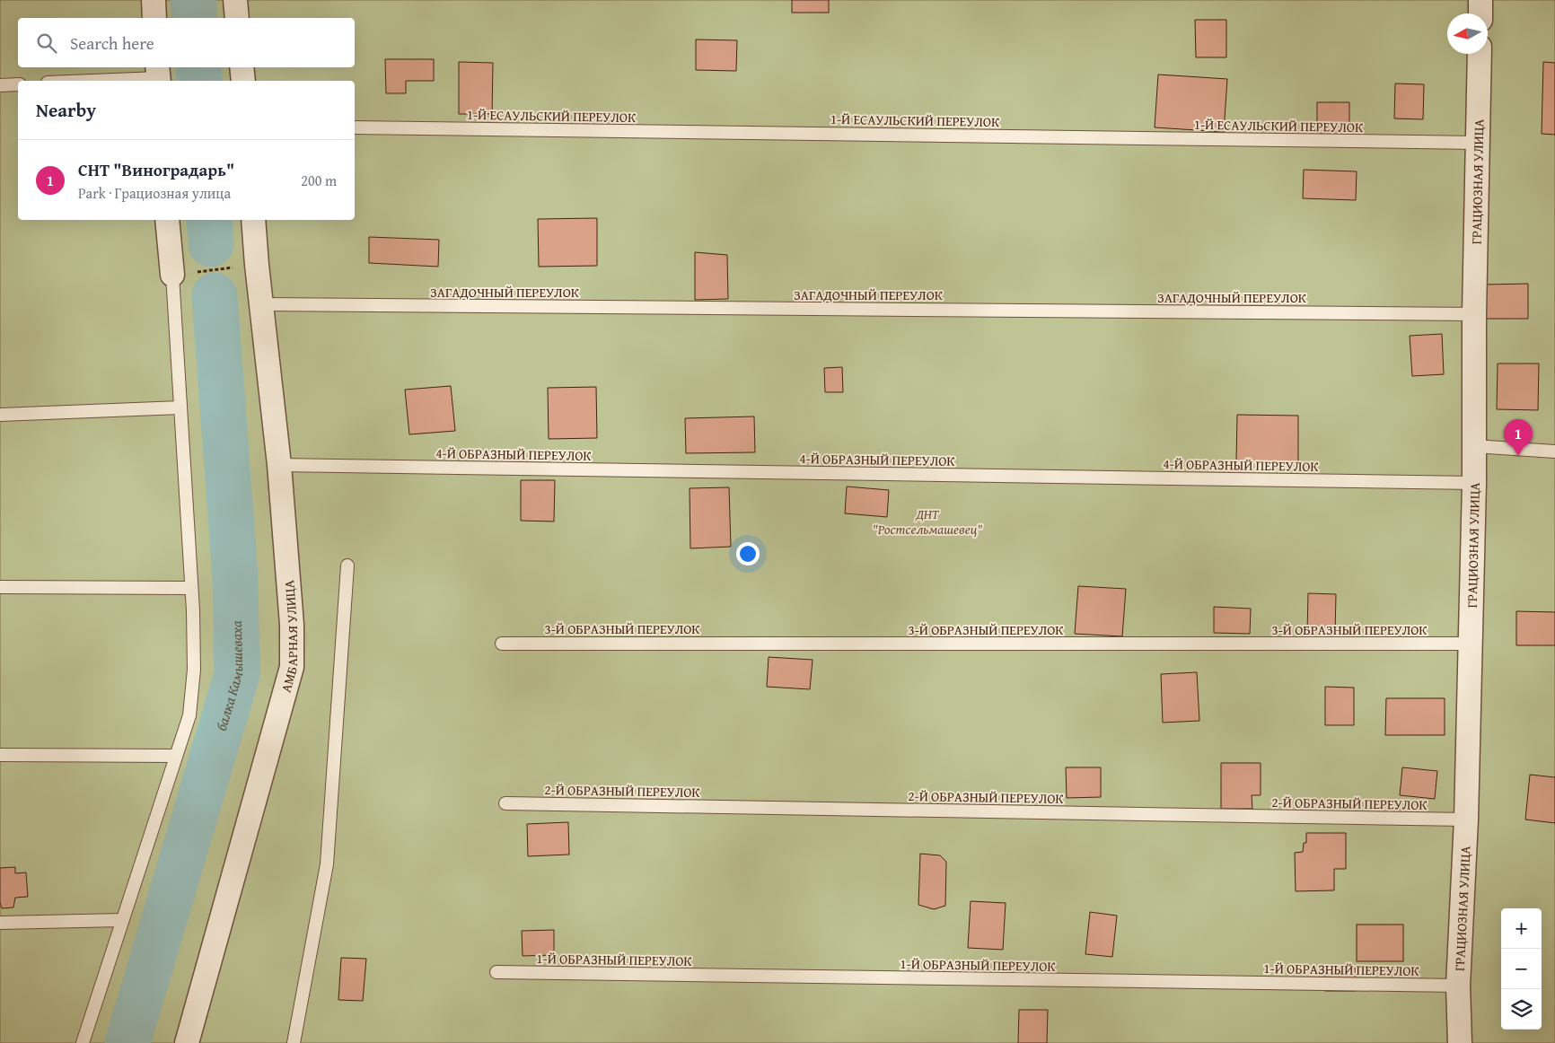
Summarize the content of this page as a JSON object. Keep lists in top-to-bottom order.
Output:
{
  "streets": {
    "street": ["ГРАЦИОЗНАЯ УЛИЦА", "АМБАРНАЯ УЛИЦА"],
    "lane": [
      "1-Й ЕСАУЛЬСКИЙ ПЕРЕУЛОК",
      "ЗАГАДОЧНЫЙ ПЕРЕУЛОК",
      "4-Й ОБРАЗНЫЙ ПЕРЕУЛОК",
      "3-Й ОБРАЗНЫЙ ПЕРЕУЛОК",
      "2-Й ОБРАЗНЫЙ ПЕРЕУЛОК",
      "1-Й ОБРАЗНЫЙ ПЕРЕУЛОК"
    ]
  },
  "crossings": [
    ["1-Й ЕСАУЛЬСКИЙ ПЕРЕУЛОК", "ГРАЦИОЗНАЯ УЛИЦА"],
    ["ГРАЦИОЗНАЯ УЛИЦА", "ЗАГАДОЧНЫЙ ПЕРЕУЛОК"],
    ["ГРАЦИОЗНАЯ УЛИЦА", "4-Й ОБРАЗНЫЙ ПЕРЕУЛОК"],
    ["ГРАЦИОЗНАЯ УЛИЦА", "3-Й ОБРАЗНЫЙ ПЕРЕУЛОК"],
    ["ГРАЦИОЗНАЯ УЛИЦА", "2-Й ОБРАЗНЫЙ ПЕРЕУЛОК"],
    ["ГРАЦИОЗНАЯ УЛИЦА", "1-Й ОБРАЗНЫЙ ПЕРЕУЛОК"],
    ["ЗАГАДОЧНЫЙ ПЕРЕУЛОК", "АМБАРНАЯ УЛИЦА"],
    ["4-Й ОБРАЗНЫЙ ПЕРЕУЛОК", "АМБАРНАЯ УЛИЦА"]
  ],
  "water": ["балка Камышеваха"],
  "parks": ["ДНТ \"Ростсельмашевец\""],
  "north": "left",
  "page": {
    "search": "Search here",
    "heading": "Nearby",
    "list": [
      {
        "mark": "1",
        "name": "СНТ \"Виноградарь\"",
        "note": "Park · Грациозная улица",
        "value": "200 m"
      }
    ],
    "pins": "1",
    "map_buttons": ["+", "−"]
  }
}
